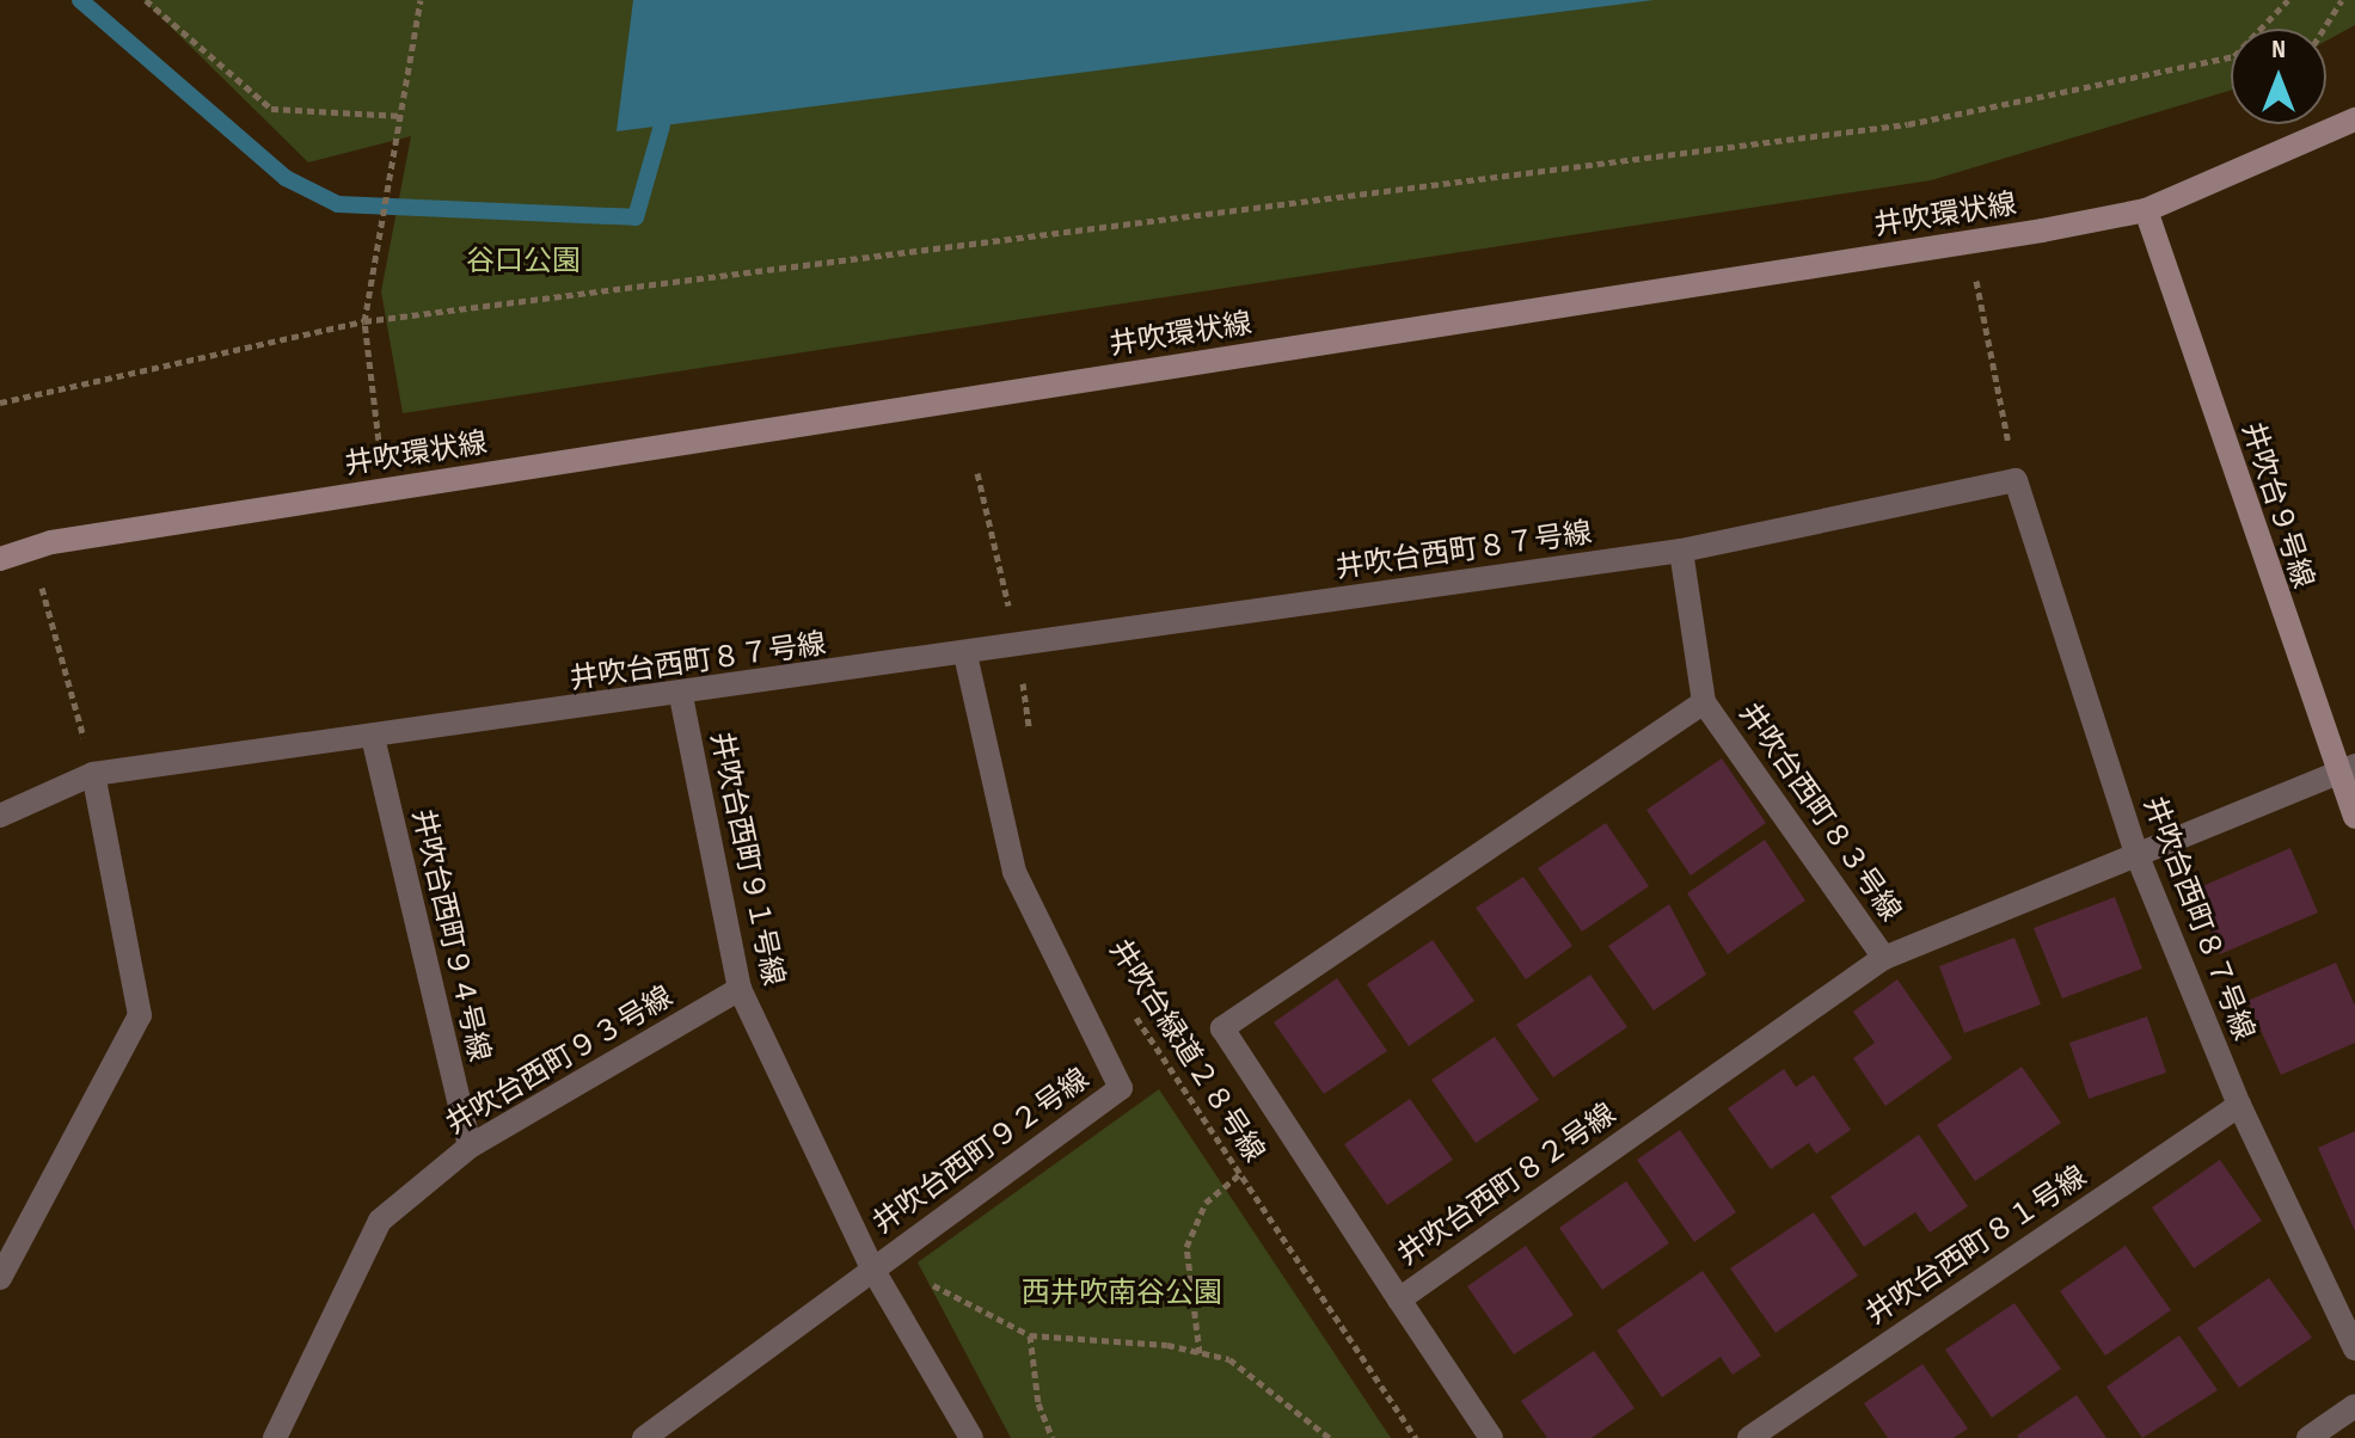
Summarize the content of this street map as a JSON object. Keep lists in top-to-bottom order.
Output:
{
  "streets": {
    "street": [
      "井吹環状線",
      "井吹台９号線",
      "井吹台西町８７号線",
      "井吹台西町８３号線",
      "井吹台西町９１号線",
      "井吹台西町９４号線",
      "井吹台西町９３号線",
      "井吹台西町９２号線",
      "井吹台西町８２号線",
      "井吹台西町８１号線"
    ],
    "path": ["井吹台緑道２８号線"]
  },
  "crossings": [
    ["井吹環状線", "井吹台９号線"],
    ["井吹台９号線", "井吹台西町８２号線"],
    ["井吹台西町８７号線", "井吹台西町９１号線"],
    ["井吹台西町８７号線", "井吹台西町９４号線"],
    ["井吹台西町８７号線", "井吹台西町９２号線"],
    ["井吹台西町８７号線", "井吹台西町８２号線"],
    ["井吹台西町８７号線", "井吹台西町８１号線"],
    ["井吹台西町８３号線", "井吹台西町８２号線"],
    ["井吹台西町９１号線", "井吹台西町９３号線"],
    ["井吹台西町９１号線", "井吹台西町９２号線"],
    ["井吹台西町９４号線", "井吹台西町９３号線"]
  ],
  "parks": ["谷口公園", "西井吹南谷公園"],
  "north": "top"
}
